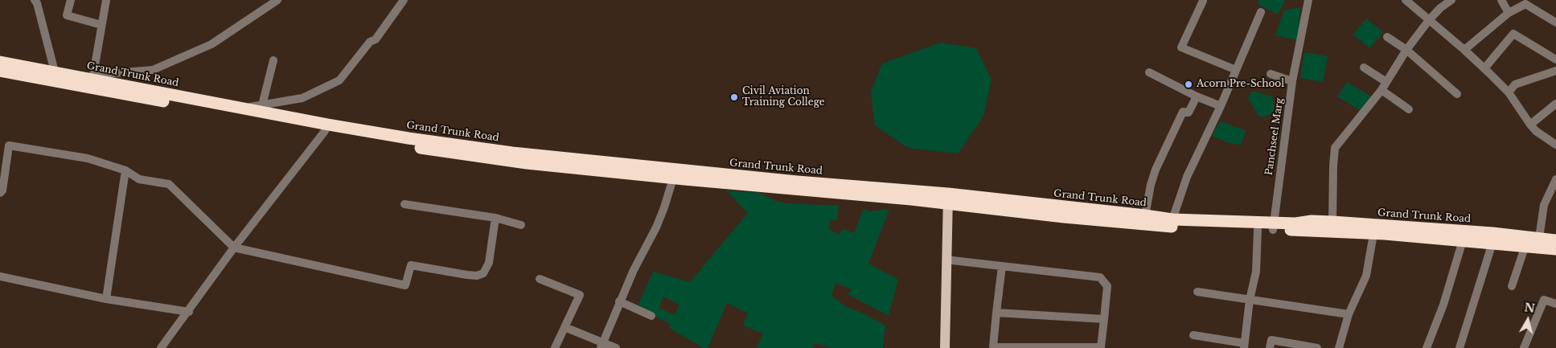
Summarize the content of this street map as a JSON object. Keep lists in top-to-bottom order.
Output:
{
  "streets": {
    "highway": ["Grand Trunk Road"],
    "street": ["Panchseel Marg"]
  },
  "crossings": [
    ["Grand Trunk Road", "Panchseel Marg"]
  ],
  "places": ["Acorn Pre-School", "Civil Aviation Training College"],
  "north": "top"
}
